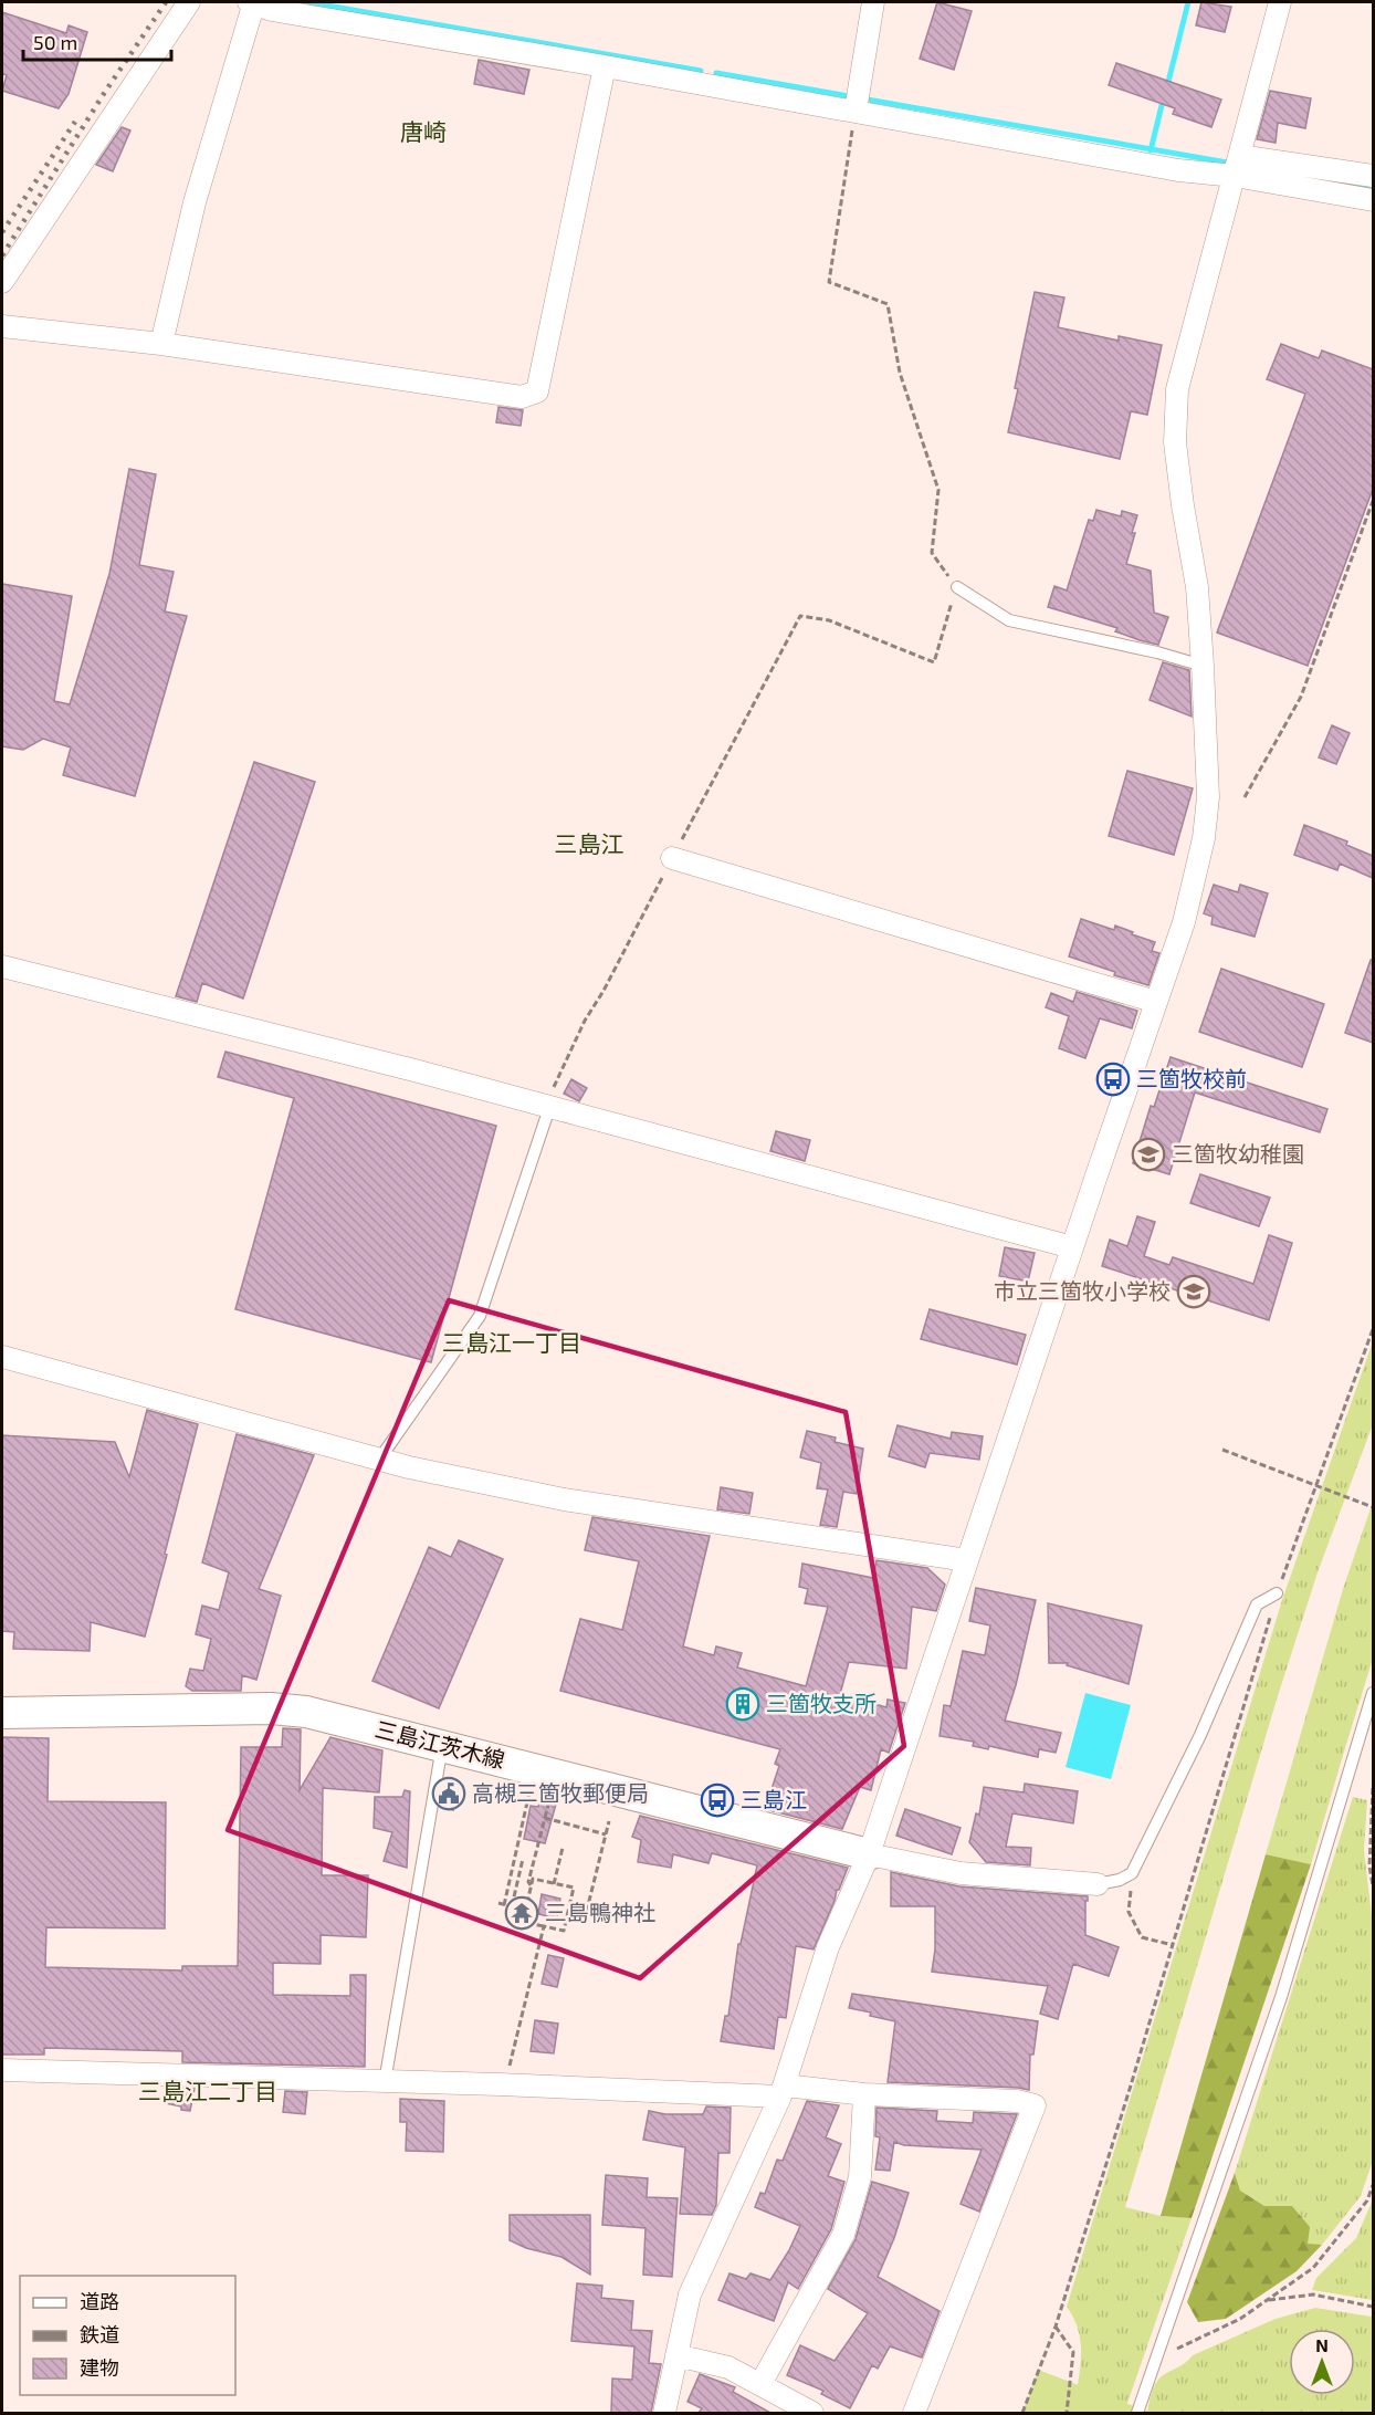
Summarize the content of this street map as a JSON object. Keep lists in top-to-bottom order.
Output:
{
  "streets": {
    "main road": ["三島江茨木線"]
  },
  "districts": [
    "唐崎",
    "三島江",
    "三島江一丁目",
    "三島江二丁目"
  ],
  "places": {
    "bus stop": ["三箇牧校前", "三島江"],
    "school or university": ["三箇牧幼稚園", "市立三箇牧小学校"],
    "building": ["三箇牧支所"],
    "public building": ["高槻三箇牧郵便局"],
    "temple": ["三島鴨神社"]
  },
  "legend": ["道路", "鉄道", "建物"],
  "scale_bar": "50 m",
  "north": "top"
}
